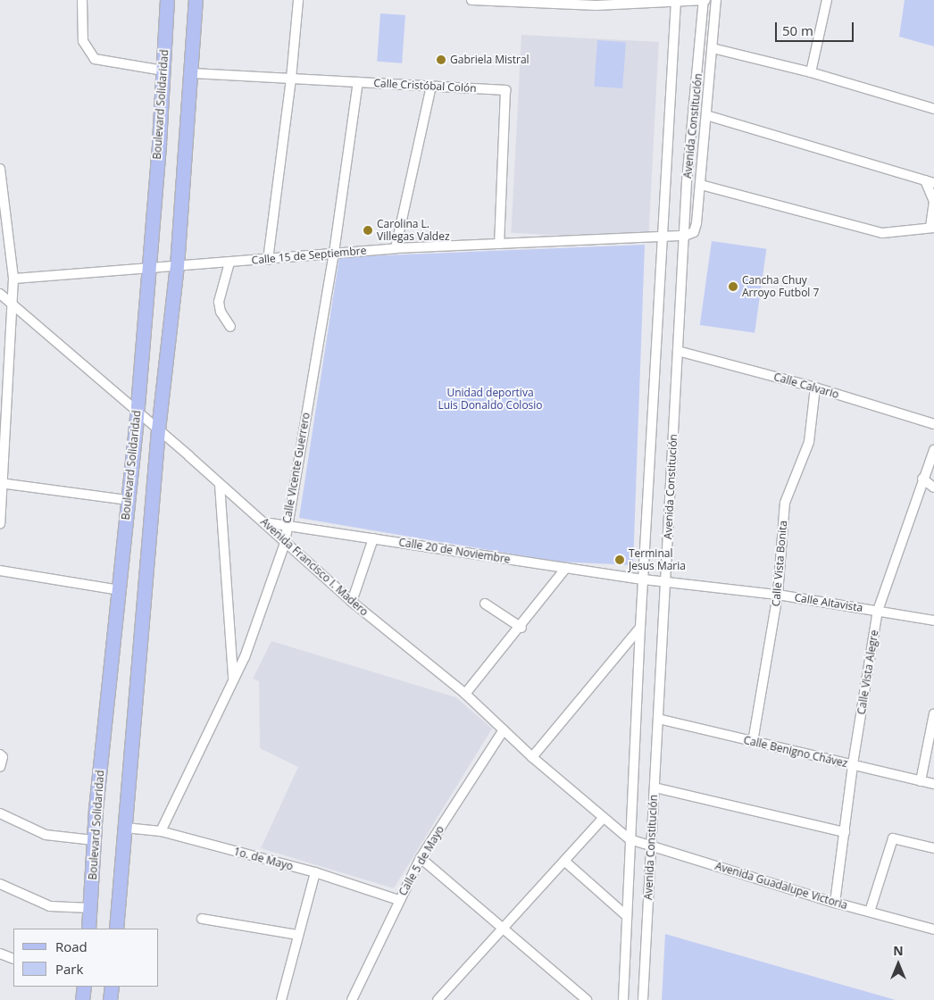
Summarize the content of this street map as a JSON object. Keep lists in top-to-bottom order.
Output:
{
  "streets": {
    "main road": ["Boulevard Solidaridad"],
    "street": [
      "Calle Cristóbal Colón",
      "Avenida Constitución",
      "Calle 15 de Septiembre",
      "Calle Calvario",
      "Calle Vicente Guerrero",
      "Calle 20 de Noviembre",
      "Calle Vista Bonita",
      "Avenida Francisco I. Madero",
      "Calle Altavista",
      "Calle Vista Alegre",
      "Calle Benigno Chávez",
      "1o. de Mayo",
      "Calle 5 de Mayo",
      "Avenida Guadalupe Victoria"
    ]
  },
  "crossings": [
    ["Calle Cristóbal Colón", "Boulevard Solidaridad"],
    ["Calle Cristóbal Colón", "Calle 15 de Septiembre"],
    ["Calle Cristóbal Colón", "Calle Vicente Guerrero"],
    ["Boulevard Solidaridad", "Calle 15 de Septiembre"],
    ["Boulevard Solidaridad", "Avenida Francisco I. Madero"],
    ["Boulevard Solidaridad", "1o. de Mayo"],
    ["Avenida Constitución", "Calle 15 de Septiembre"],
    ["Avenida Constitución", "Calle Calvario"],
    ["Avenida Constitución", "Calle 20 de Noviembre"],
    ["Avenida Constitución", "Avenida Francisco I. Madero"],
    ["Avenida Constitución", "Calle Altavista"],
    ["Avenida Constitución", "Calle Benigno Chávez"],
    ["Avenida Constitución", "Avenida Guadalupe Victoria"],
    ["Calle 15 de Septiembre", "Calle Vicente Guerrero"],
    ["Calle Calvario", "Calle Vista Bonita"],
    ["Calle Vicente Guerrero", "Calle 20 de Noviembre"],
    ["Calle Vicente Guerrero", "Avenida Francisco I. Madero"],
    ["Calle Vicente Guerrero", "1o. de Mayo"],
    ["Calle 20 de Noviembre", "Avenida Francisco I. Madero"],
    ["Calle 20 de Noviembre", "Calle Altavista"],
    ["Calle Vista Bonita", "Calle Altavista"],
    ["Calle Vista Bonita", "Calle Benigno Chávez"],
    ["Avenida Francisco I. Madero", "Calle 5 de Mayo"],
    ["Avenida Francisco I. Madero", "Avenida Guadalupe Victoria"],
    ["Calle Altavista", "Calle Vista Alegre"],
    ["Calle Vista Alegre", "Calle Benigno Chávez"],
    ["Calle Vista Alegre", "Avenida Guadalupe Victoria"],
    ["1o. de Mayo", "Calle 5 de Mayo"]
  ],
  "parks": ["Unidad deportiva Luis Donaldo Colosio"],
  "places": [
    "Gabriela Mistral",
    "Carolina L. Villegas Valdez",
    "Cancha Chuy Arroyo Futbol 7",
    "Terminal Jesus Maria"
  ],
  "legend": ["Road", "Park"],
  "scale_bar": "50 m",
  "north": "top"
}
